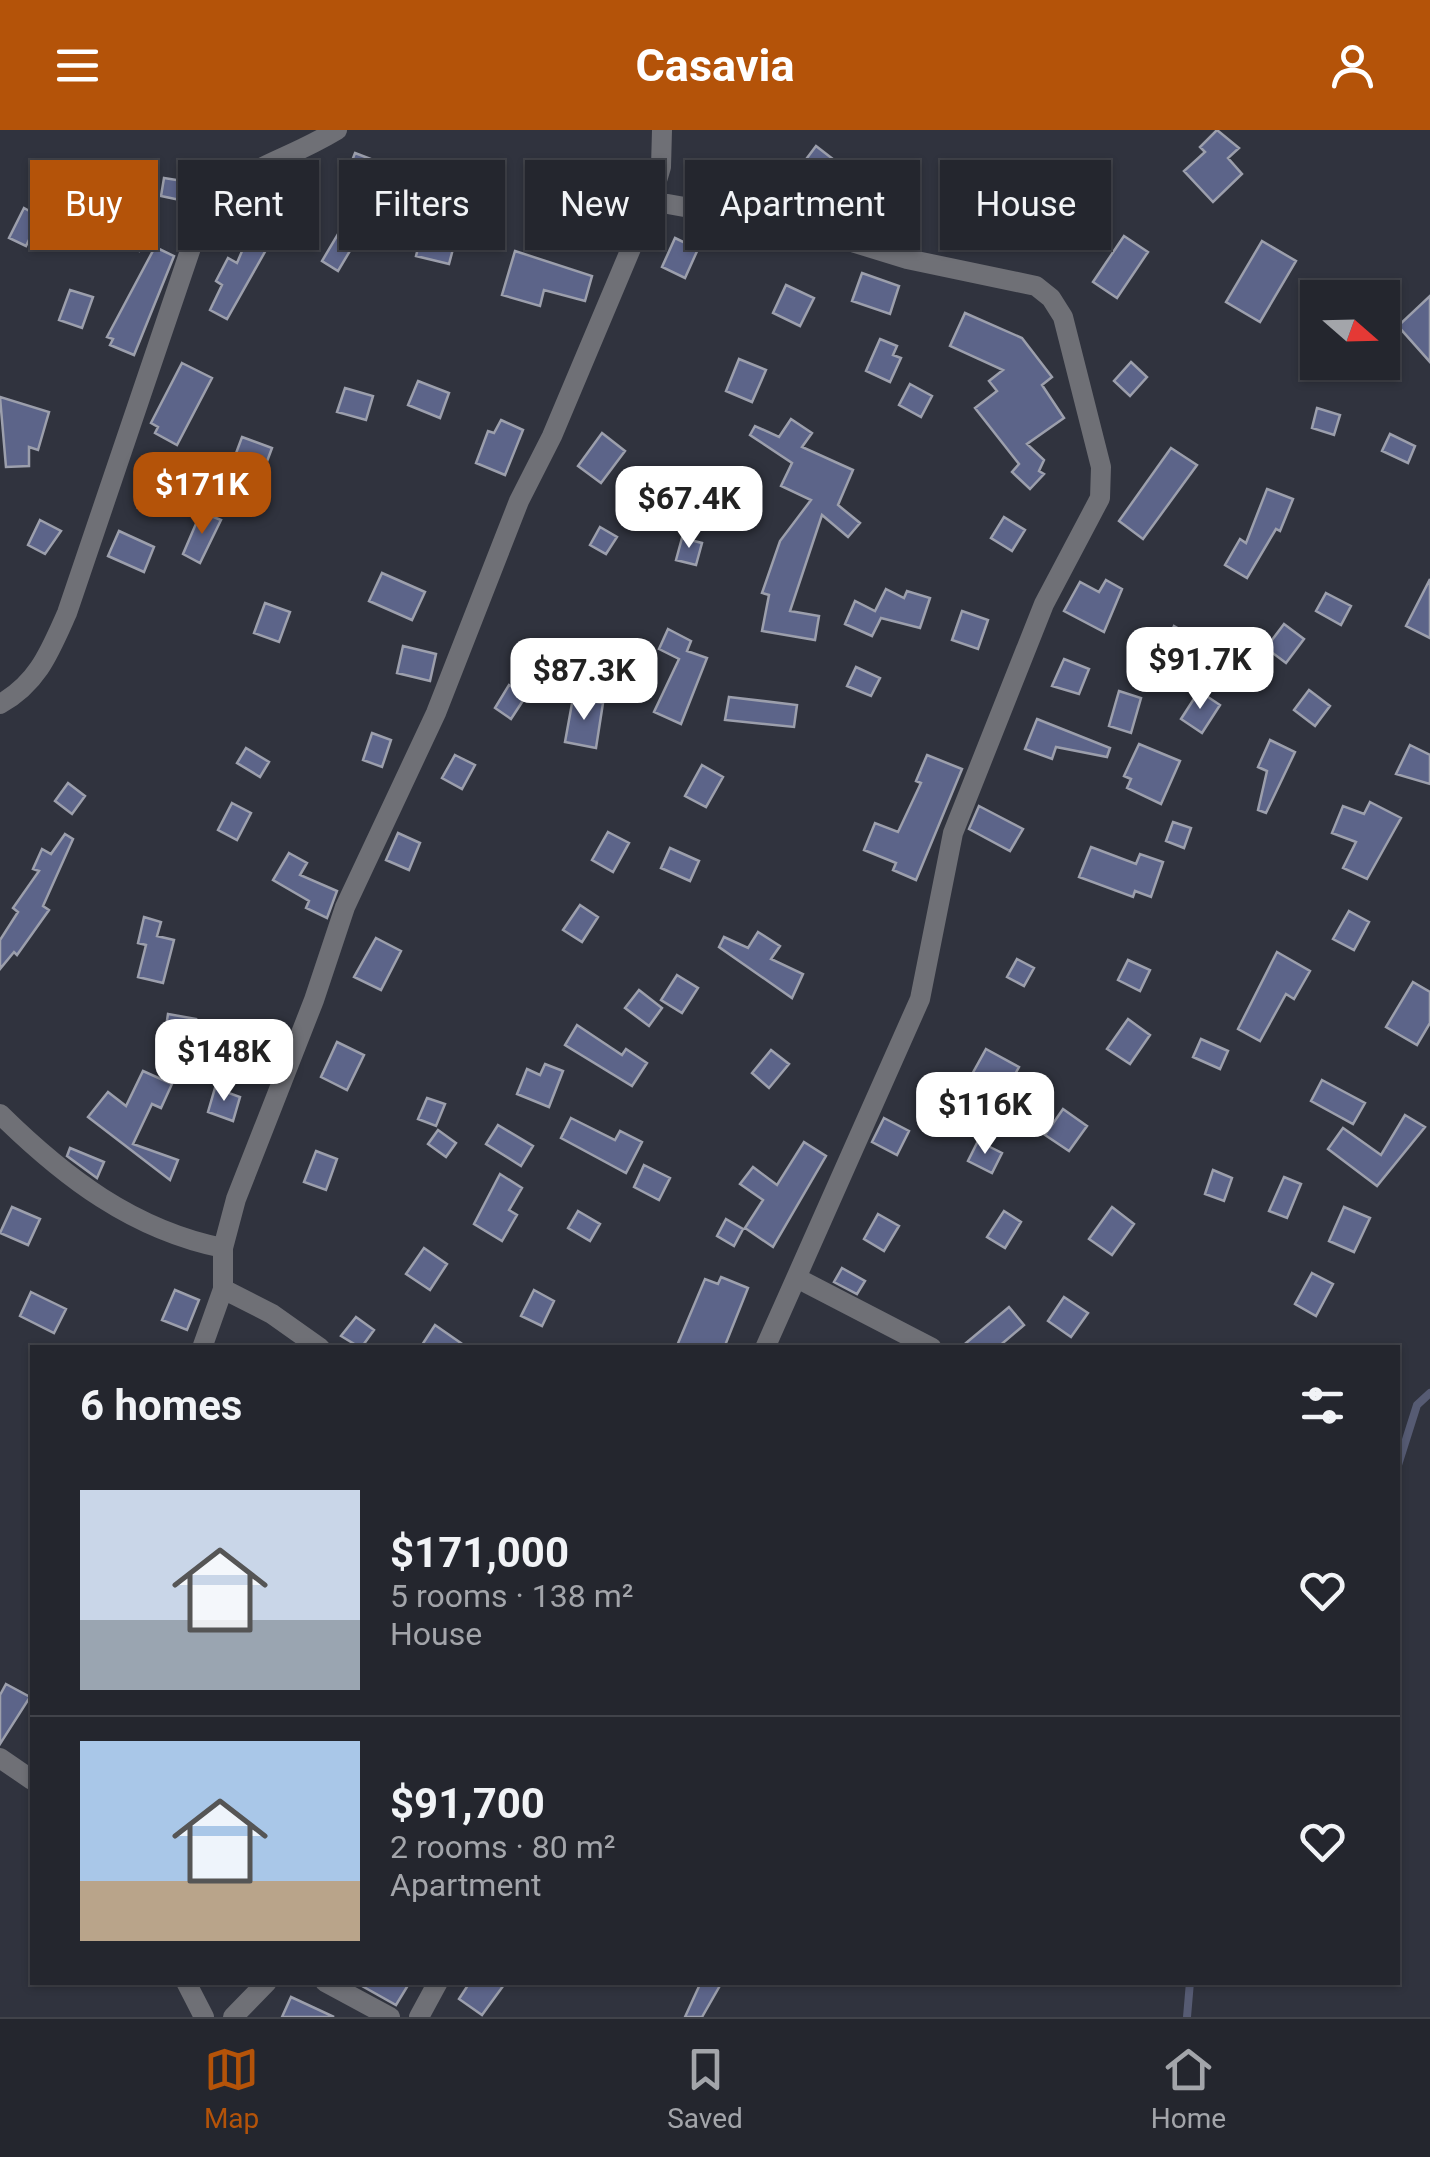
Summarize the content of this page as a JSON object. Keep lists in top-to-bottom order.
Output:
{
  "north": "right",
  "page": {
    "header": "Casavia",
    "chip": [
      "Buy",
      "Rent",
      "Filters",
      "New",
      "Apartment",
      "House"
    ],
    "price": [
      "$171K",
      "$67.4K",
      "$91.7K",
      "$87.3K",
      "$148K",
      "$116K"
    ],
    "heading": "6 homes",
    "list": [
      {
        "name": "$171,000",
        "note": "5 rooms · 138 m² · House"
      },
      {
        "name": "$91,700",
        "note": "2 rooms · 80 m² · Apartment"
      }
    ],
    "tabs": ["Map", "Saved", "Home"]
  }
}
